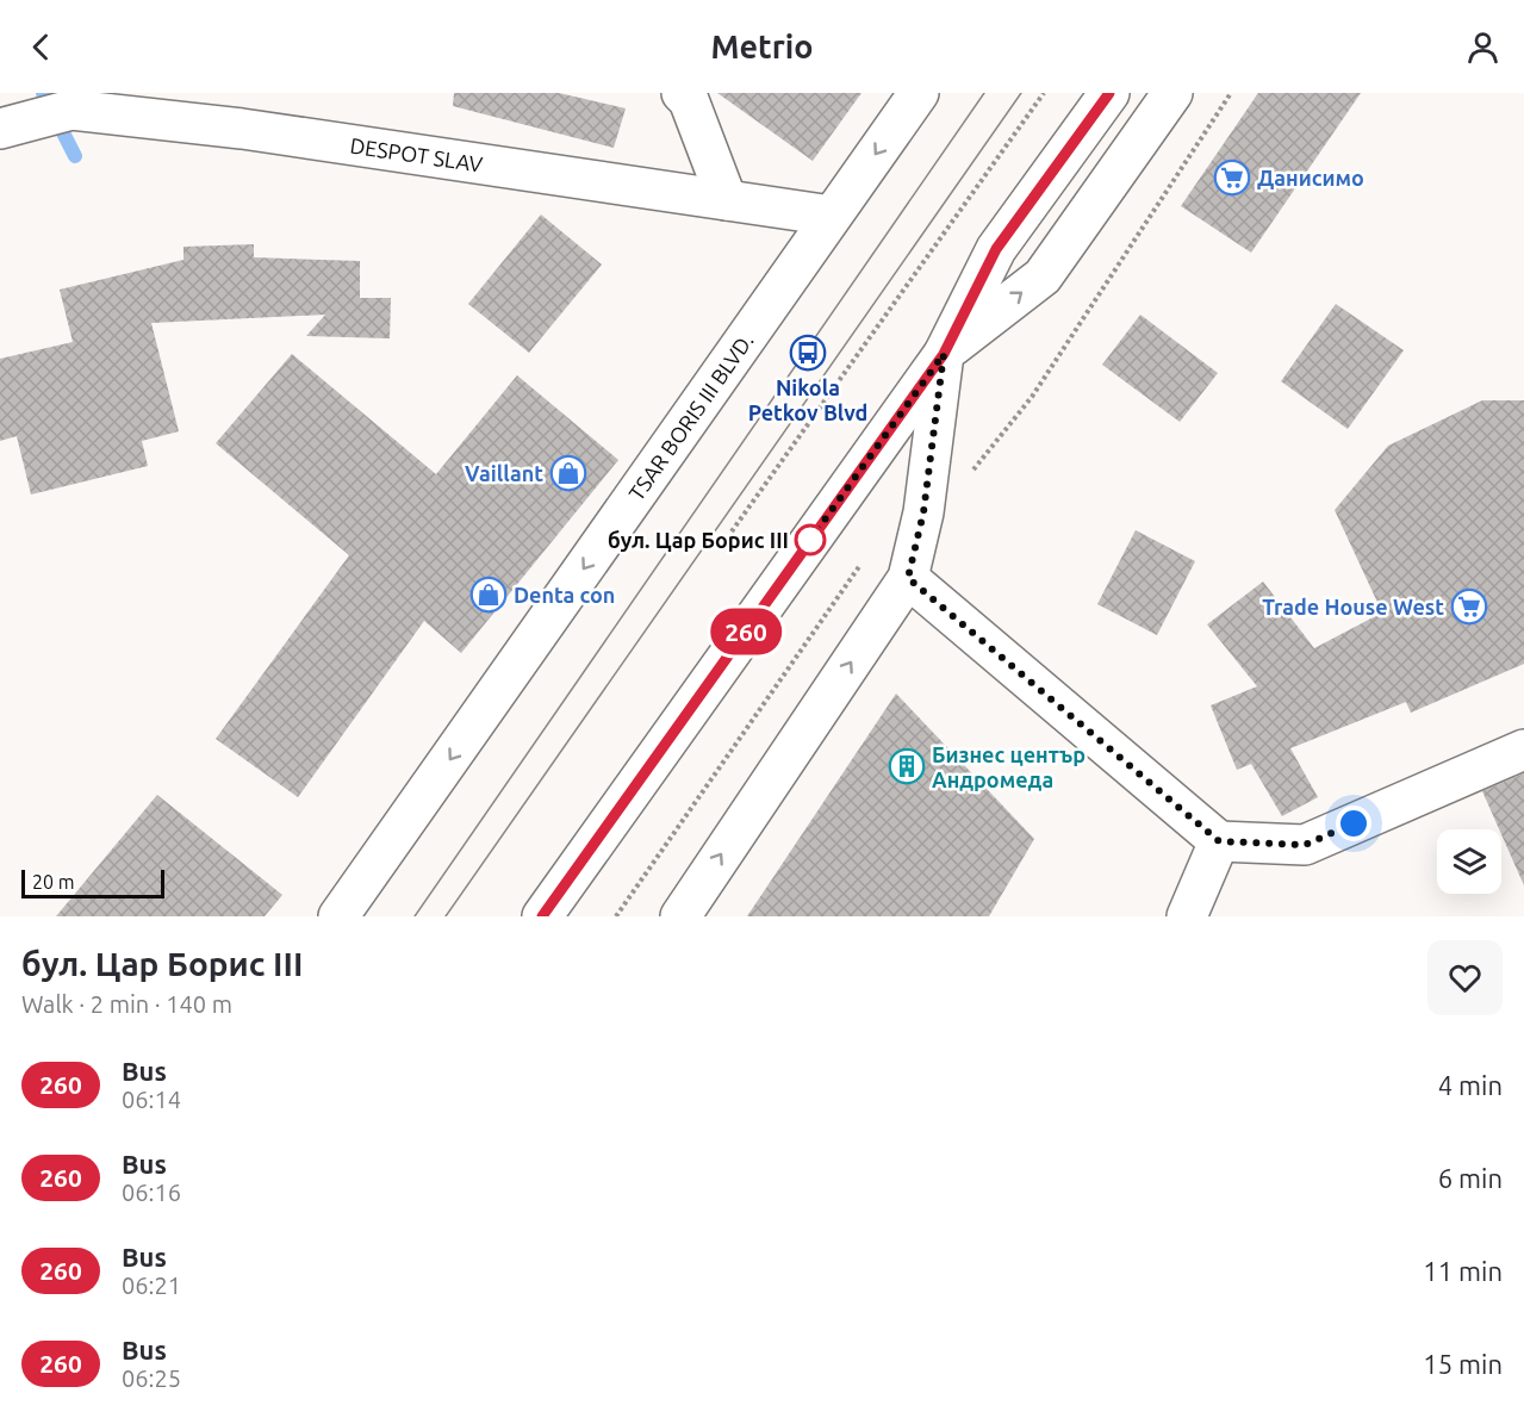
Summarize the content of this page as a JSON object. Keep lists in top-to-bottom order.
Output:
{
  "streets": {
    "street": ["DESPOT SLAV", "TSAR BORIS III BLVD."]
  },
  "crossings": [
    ["DESPOT SLAV", "TSAR BORIS III BLVD."]
  ],
  "places": {
    "supermarket": ["Данисимо", "Trade House West"],
    "bus stop": ["Nikola Petkov Blvd"],
    "shop": ["Vaillant", "Denta con"],
    "other": ["бул. Цар Борис ІІІ"],
    "building": ["Бизнес център Андромеда"]
  },
  "lines": ["bus line 260"],
  "scale_bar": "20 m",
  "page": {
    "header": "Metrio",
    "on_map": "260",
    "scale": "20 m",
    "heading": ["бул. Цар Борис ІІІ", "Walk · 2 min · 140 m"],
    "list": [
      {
        "mark": "260",
        "name": "Bus",
        "note": "06:14",
        "value": "4 min"
      },
      {
        "mark": "260",
        "name": "Bus",
        "note": "06:16",
        "value": "6 min"
      },
      {
        "mark": "260",
        "name": "Bus",
        "note": "06:21",
        "value": "11 min"
      },
      {
        "mark": "260",
        "name": "Bus",
        "note": "06:25",
        "value": "15 min"
      }
    ]
  }
}
